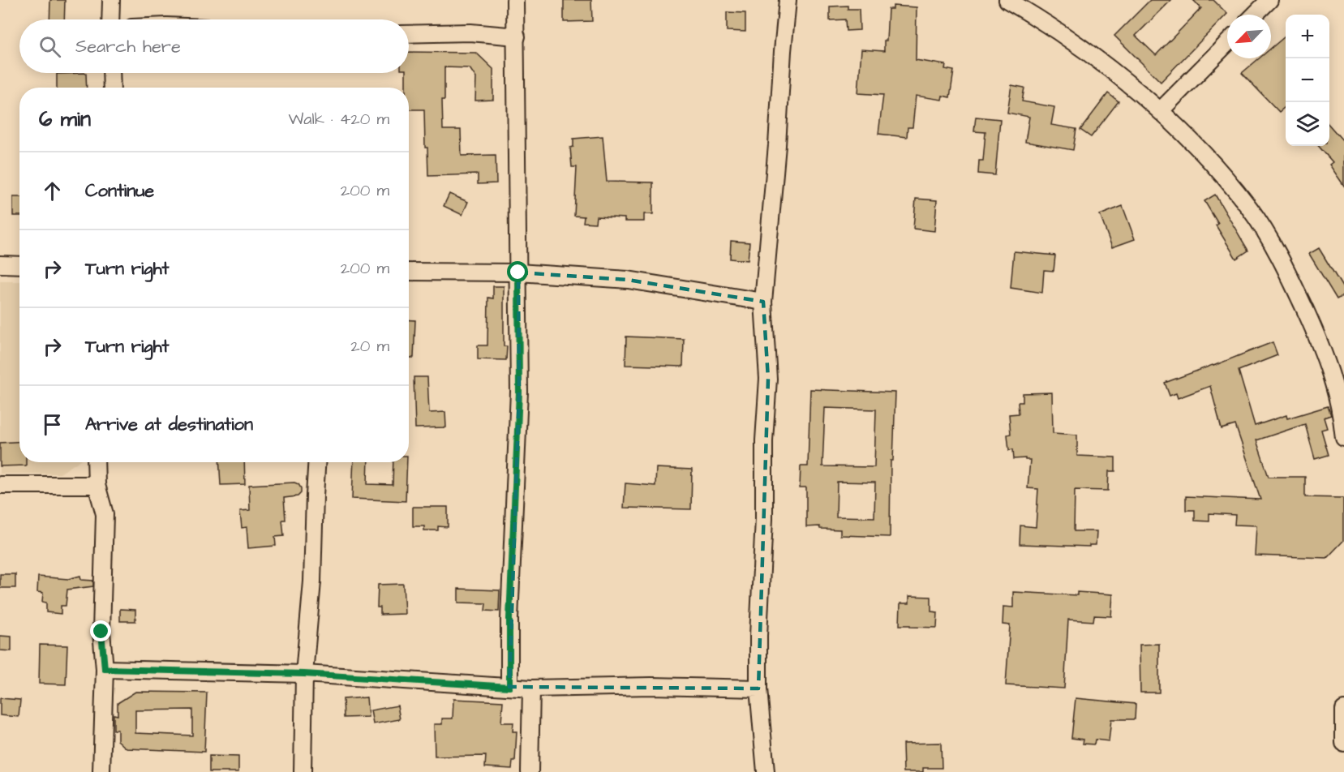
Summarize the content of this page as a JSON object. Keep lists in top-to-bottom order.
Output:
{
  "north": "bottom left",
  "page": {
    "map_buttons": ["+", "−"],
    "search": "Search here",
    "heading": ["6 min", "Walk · 420 m"],
    "list": [
      ["Continue", "200 m"],
      ["Turn right", "200 m"],
      ["Turn right", "20 m"],
      "Arrive at destination"
    ]
  }
}
